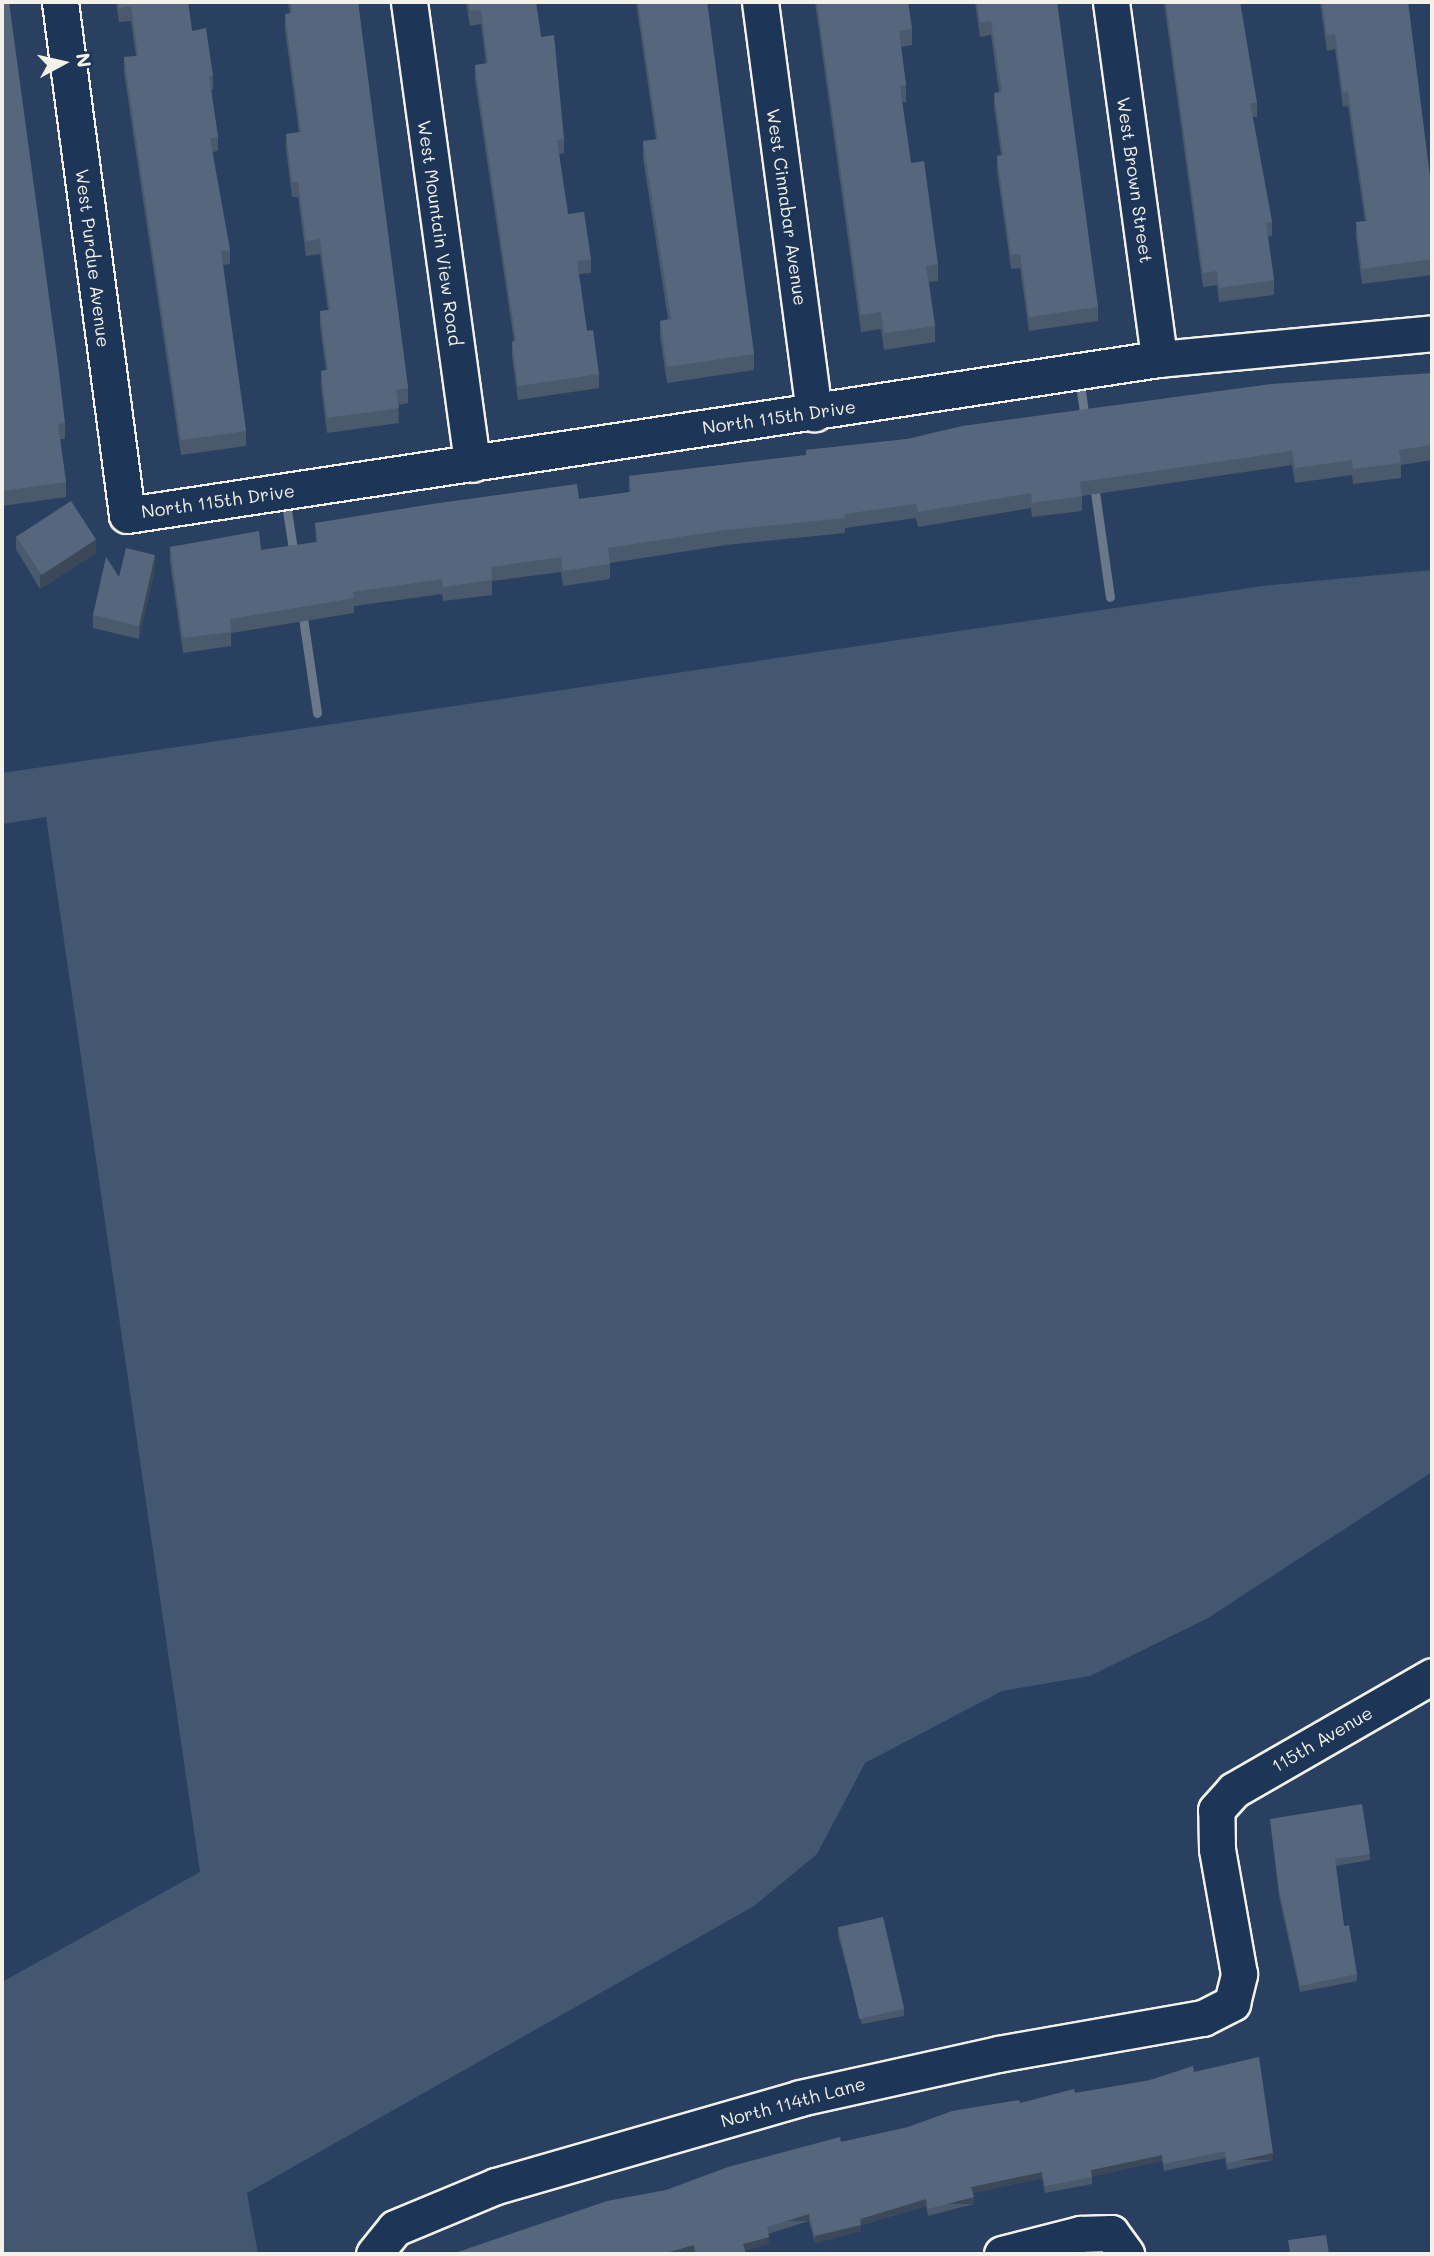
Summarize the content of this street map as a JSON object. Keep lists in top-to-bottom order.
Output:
{
  "streets": {
    "street": [
      "West Brown Street",
      "West Cinnabar Avenue",
      "West Mountain View Road",
      "West Purdue Avenue",
      "North 115th Drive",
      "115th Avenue",
      "North 114th Lane"
    ]
  },
  "crossings": [
    ["West Brown Street", "North 115th Drive"],
    ["West Cinnabar Avenue", "North 115th Drive"],
    ["West Mountain View Road", "North 115th Drive"],
    ["West Purdue Avenue", "North 115th Drive"],
    ["115th Avenue", "North 114th Lane"]
  ],
  "north": "right"
}
